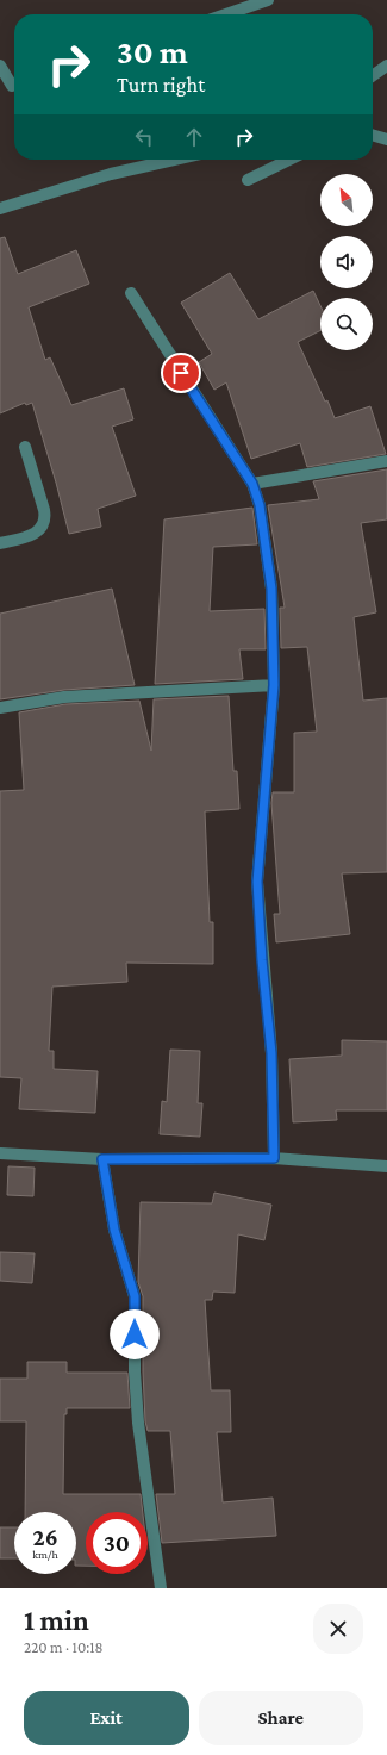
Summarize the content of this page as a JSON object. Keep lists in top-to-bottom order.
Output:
{
  "north": "top left",
  "page": {
    "turn": ["30 m", "Turn right"],
    "speed": "26 km/h",
    "limit": "30",
    "heading": ["1 min", "220 m · 10:18"],
    "buttons": ["Exit", "Share"]
  }
}
